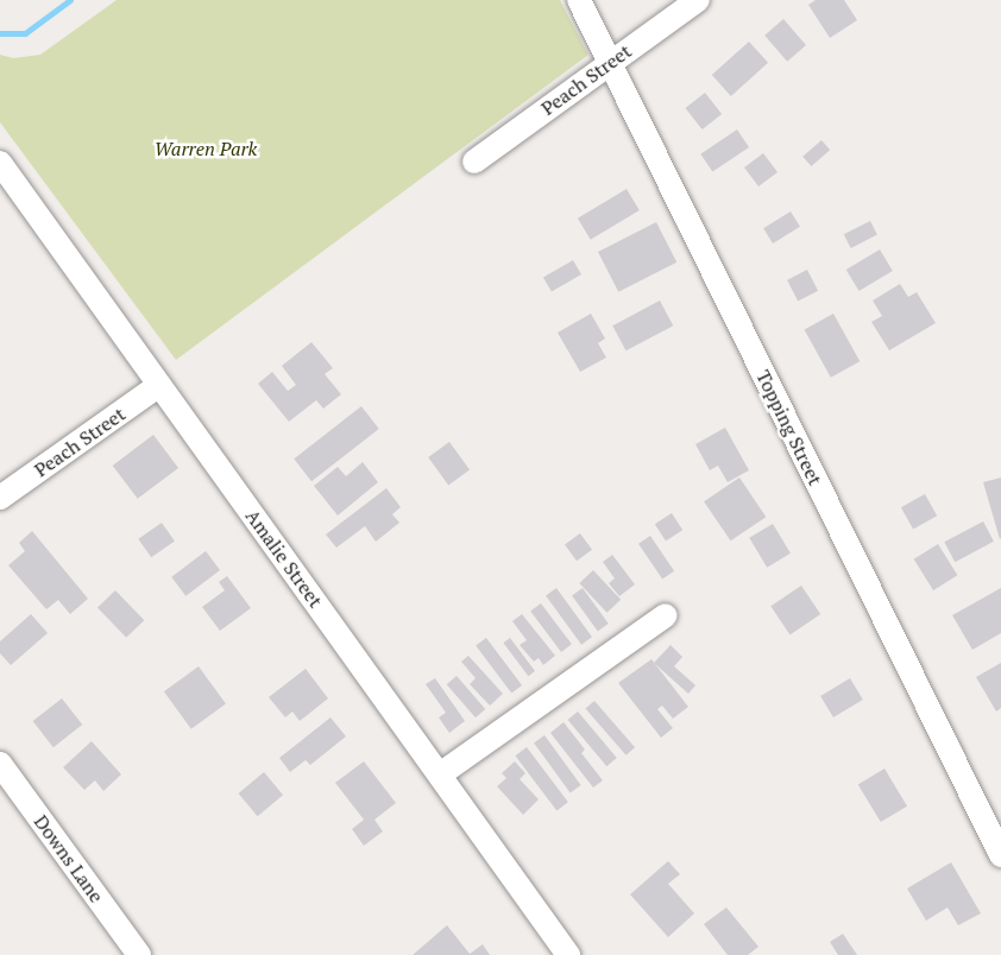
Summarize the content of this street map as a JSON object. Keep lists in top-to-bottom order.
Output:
{
  "streets": {
    "street": [
      "Peach Street",
      "Topping Street",
      "Amalie Street",
      "Downs Lane"
    ]
  },
  "crossings": [
    ["Peach Street", "Topping Street"],
    ["Peach Street", "Amalie Street"]
  ],
  "parks": ["Warren Park"]
}
